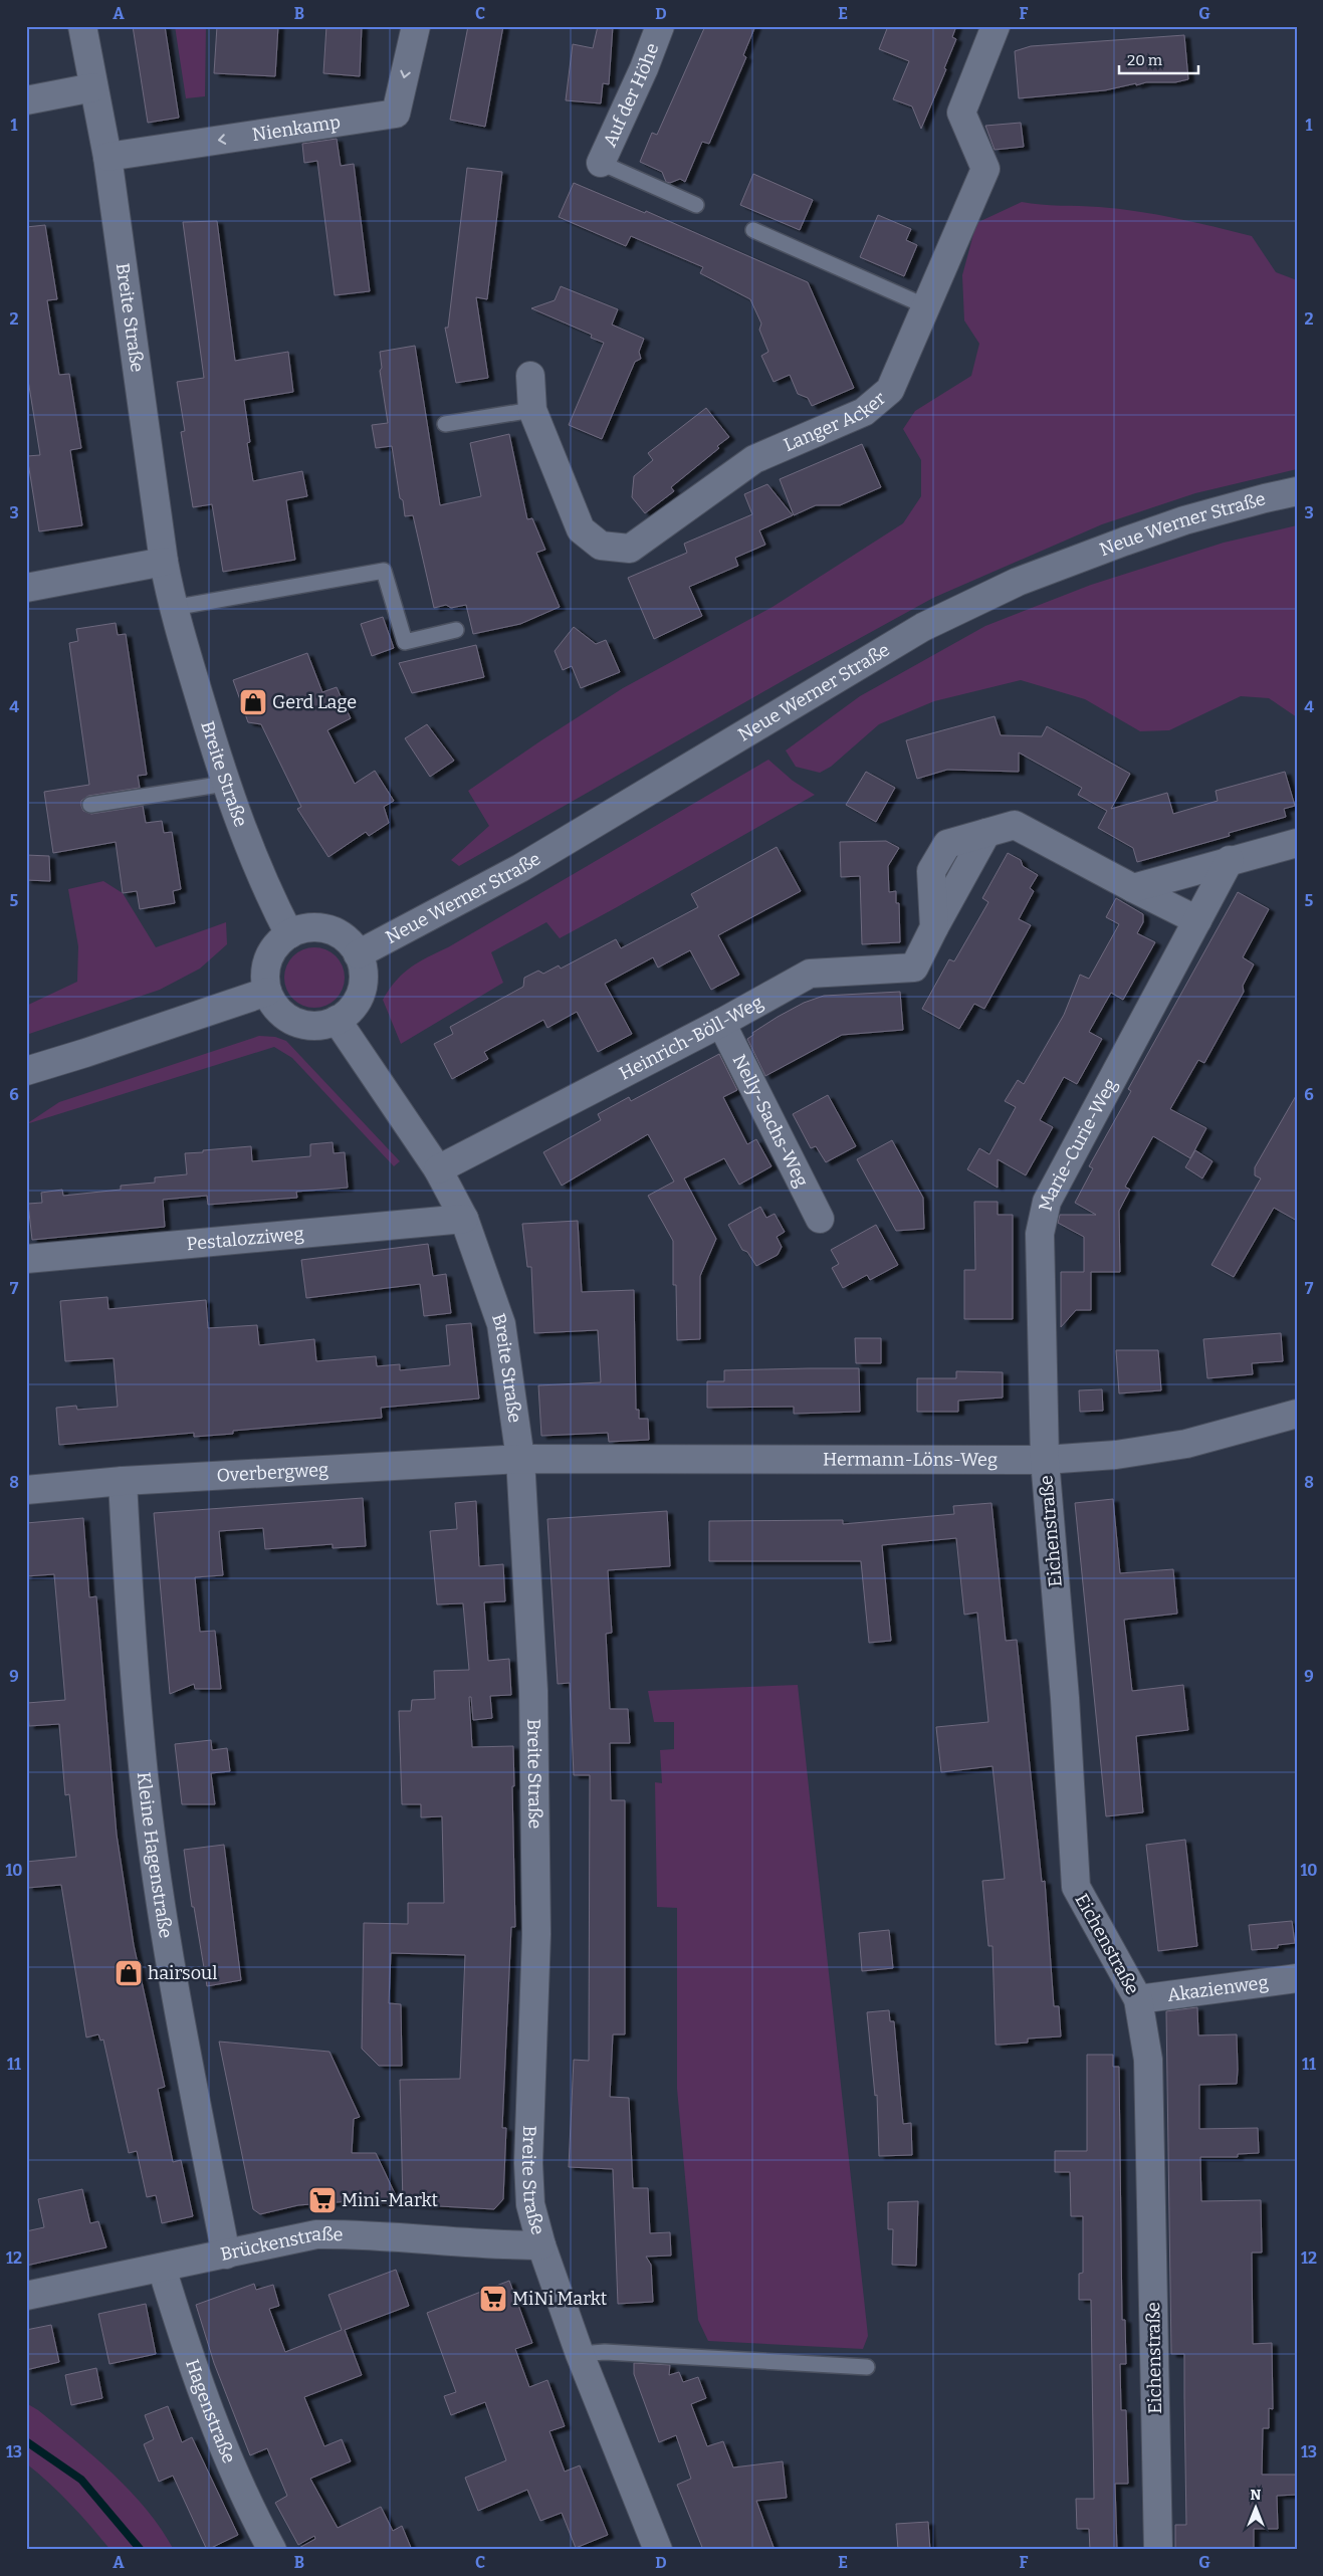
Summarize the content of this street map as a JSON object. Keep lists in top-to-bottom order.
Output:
{
  "streets": {
    "street": [
      "Auf der Höhe",
      "Nienkamp",
      "Breite Straße",
      "Langer Acker",
      "Neue Werner Straße",
      "Heinrich-Böll-Weg",
      "Nelly-Sachs-Weg",
      "Marie-Curie-Weg",
      "Pestalozziweg",
      "Hermann-Löns-Weg",
      "Overbergweg",
      "Eichenstraße",
      "Kleine Hagenstraße",
      "Akazienweg",
      "Brückenstraße",
      "Hagenstraße"
    ]
  },
  "crossings": [
    ["Nienkamp", "Breite Straße"],
    ["Breite Straße", "Neue Werner Straße"],
    ["Breite Straße", "Heinrich-Böll-Weg"],
    ["Breite Straße", "Pestalozziweg"],
    ["Breite Straße", "Hermann-Löns-Weg"],
    ["Breite Straße", "Overbergweg"],
    ["Breite Straße", "Brückenstraße"],
    ["Heinrich-Böll-Weg", "Nelly-Sachs-Weg"],
    ["Heinrich-Böll-Weg", "Marie-Curie-Weg"],
    ["Marie-Curie-Weg", "Hermann-Löns-Weg"],
    ["Marie-Curie-Weg", "Eichenstraße"],
    ["Hermann-Löns-Weg", "Overbergweg"],
    ["Hermann-Löns-Weg", "Eichenstraße"],
    ["Overbergweg", "Kleine Hagenstraße"],
    ["Eichenstraße", "Akazienweg"],
    ["Kleine Hagenstraße", "Brückenstraße"],
    ["Brückenstraße", "Hagenstraße"]
  ],
  "one_way": ["Nienkamp"],
  "places": {
    "shop": ["Gerd Lage", "hairsoul"],
    "supermarket": ["Mini-Markt", "MiNi Markt"]
  },
  "scale_bar": "20 m",
  "north": "top",
  "grid": {
    "columns": [
      "A",
      "B",
      "C",
      "D",
      "E",
      "F",
      "G"
    ],
    "rows": [
      "1",
      "2",
      "3",
      "4",
      "5",
      "6",
      "7",
      "8",
      "9",
      "10",
      "11",
      "12",
      "13"
    ]
  }
}
